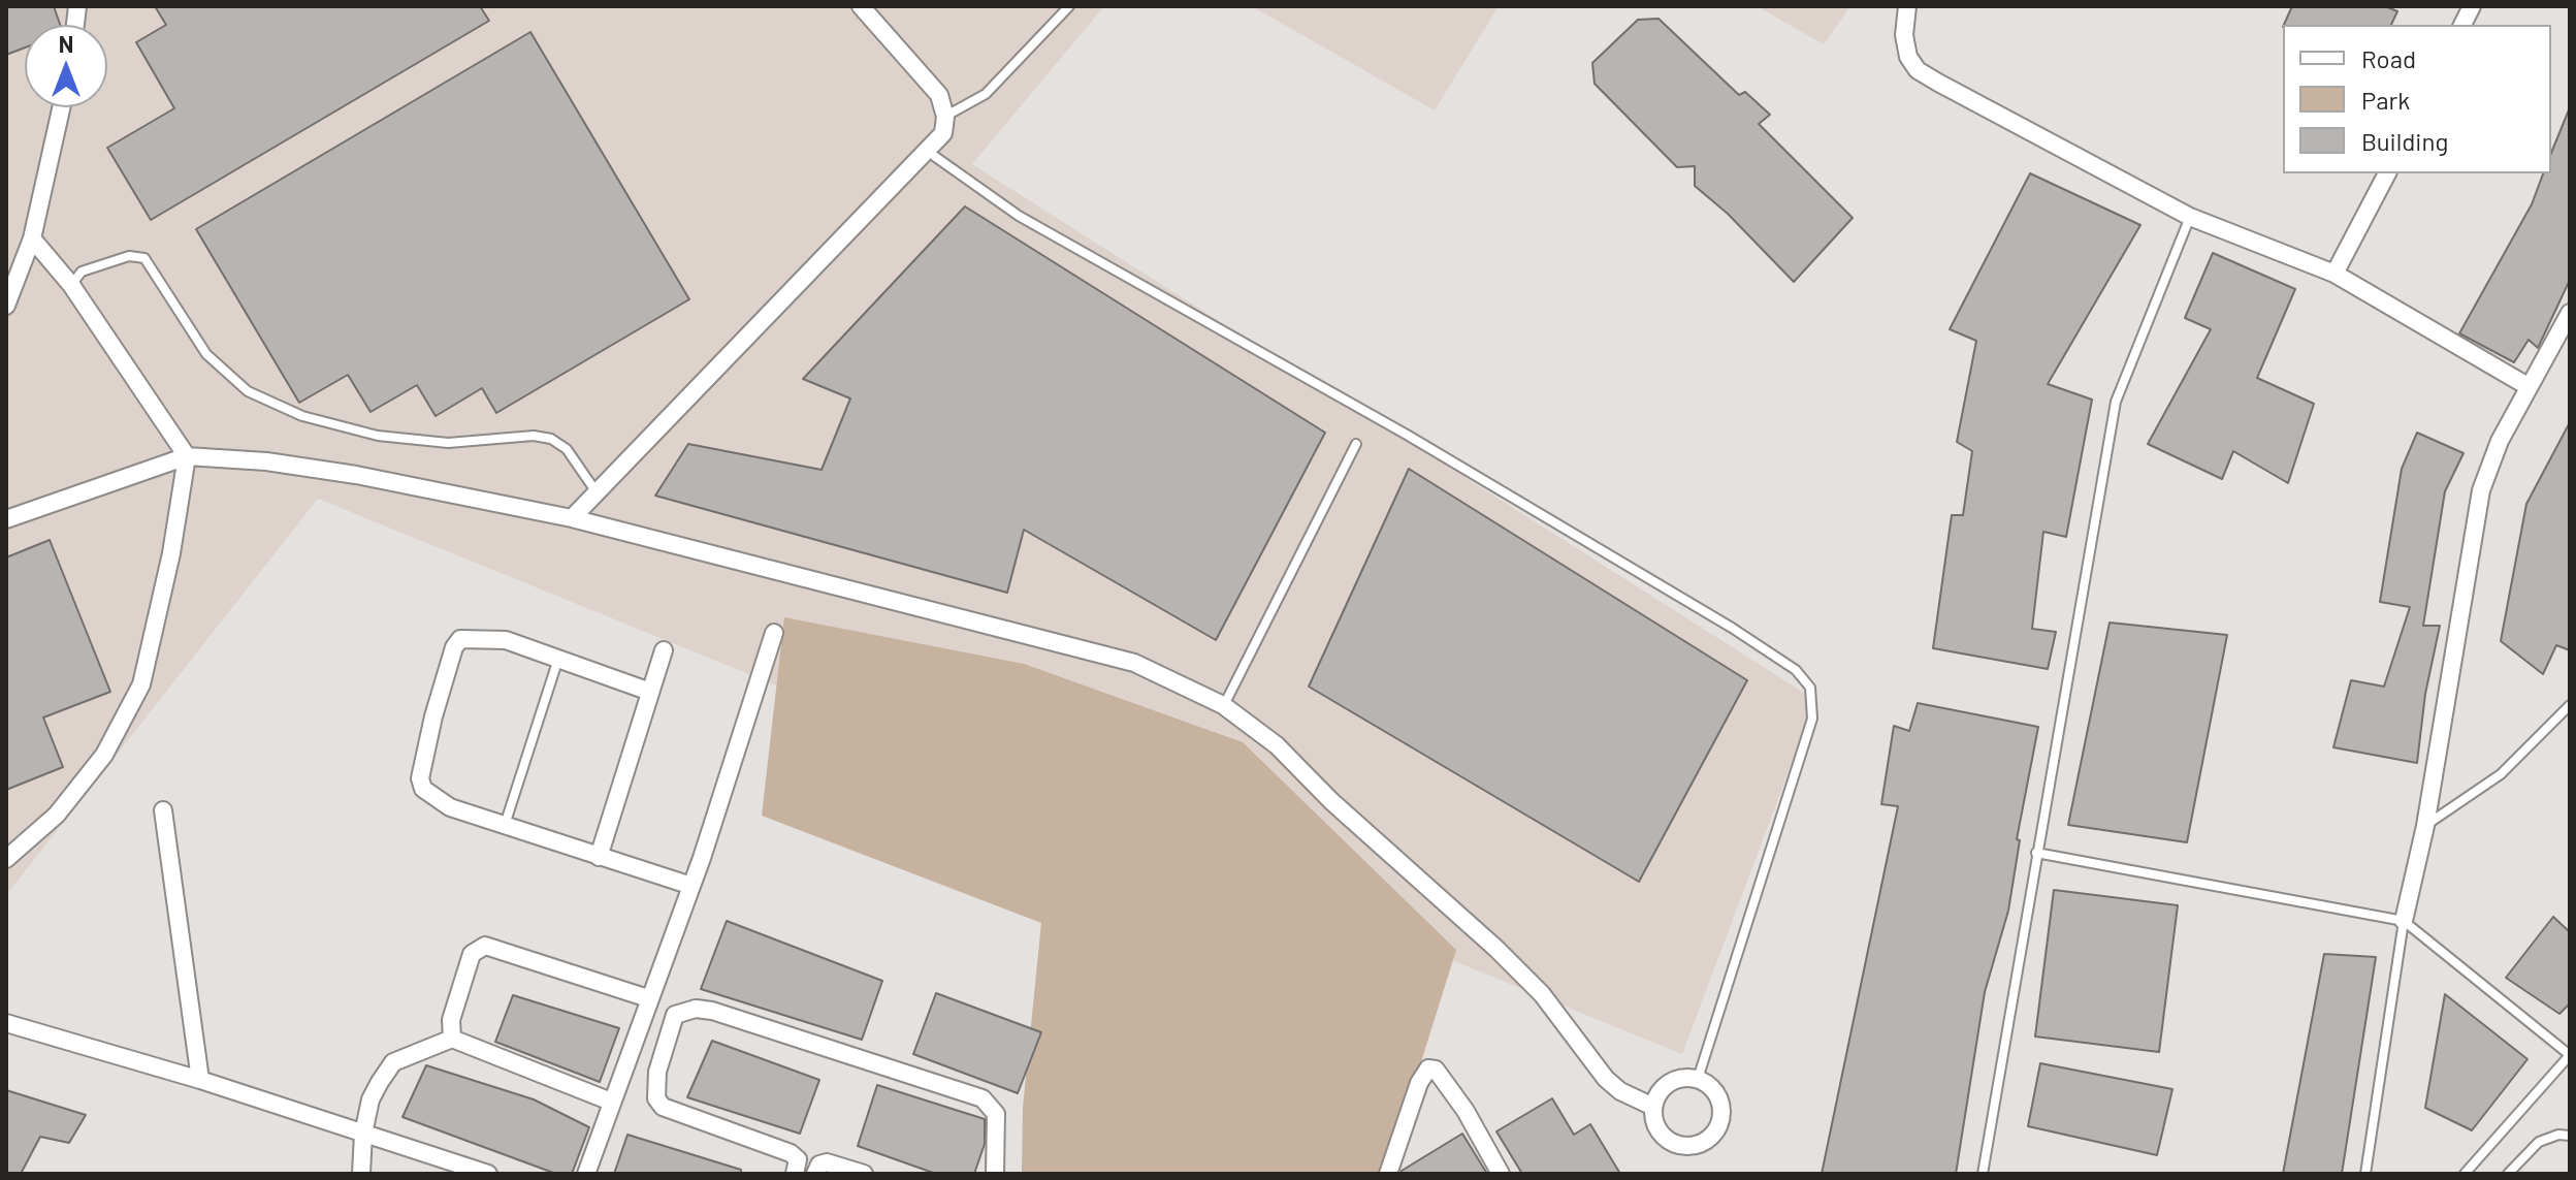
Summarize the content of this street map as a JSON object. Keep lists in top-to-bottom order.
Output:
{
  "legend": ["Road", "Park", "Building"],
  "north": "top"
}
